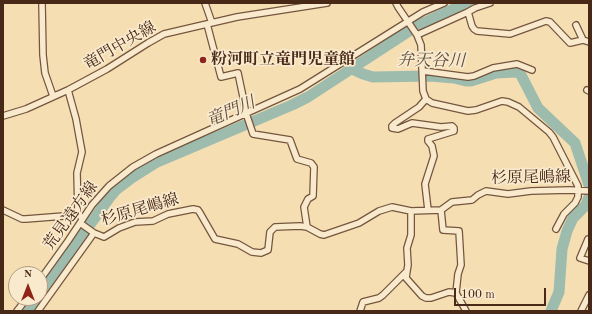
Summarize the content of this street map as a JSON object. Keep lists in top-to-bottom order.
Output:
{
  "streets": {
    "street": ["竜門中央線", "杉原尾嶋線", "荒見遠方線"]
  },
  "crossings": [
    ["竜門中央線", "杉原尾嶋線"],
    ["杉原尾嶋線", "荒見遠方線"]
  ],
  "water": ["弁天谷川", "竜門川"],
  "places": ["粉河町立竜門児童館"],
  "scale_bar": "100 m",
  "north": "top"
}
